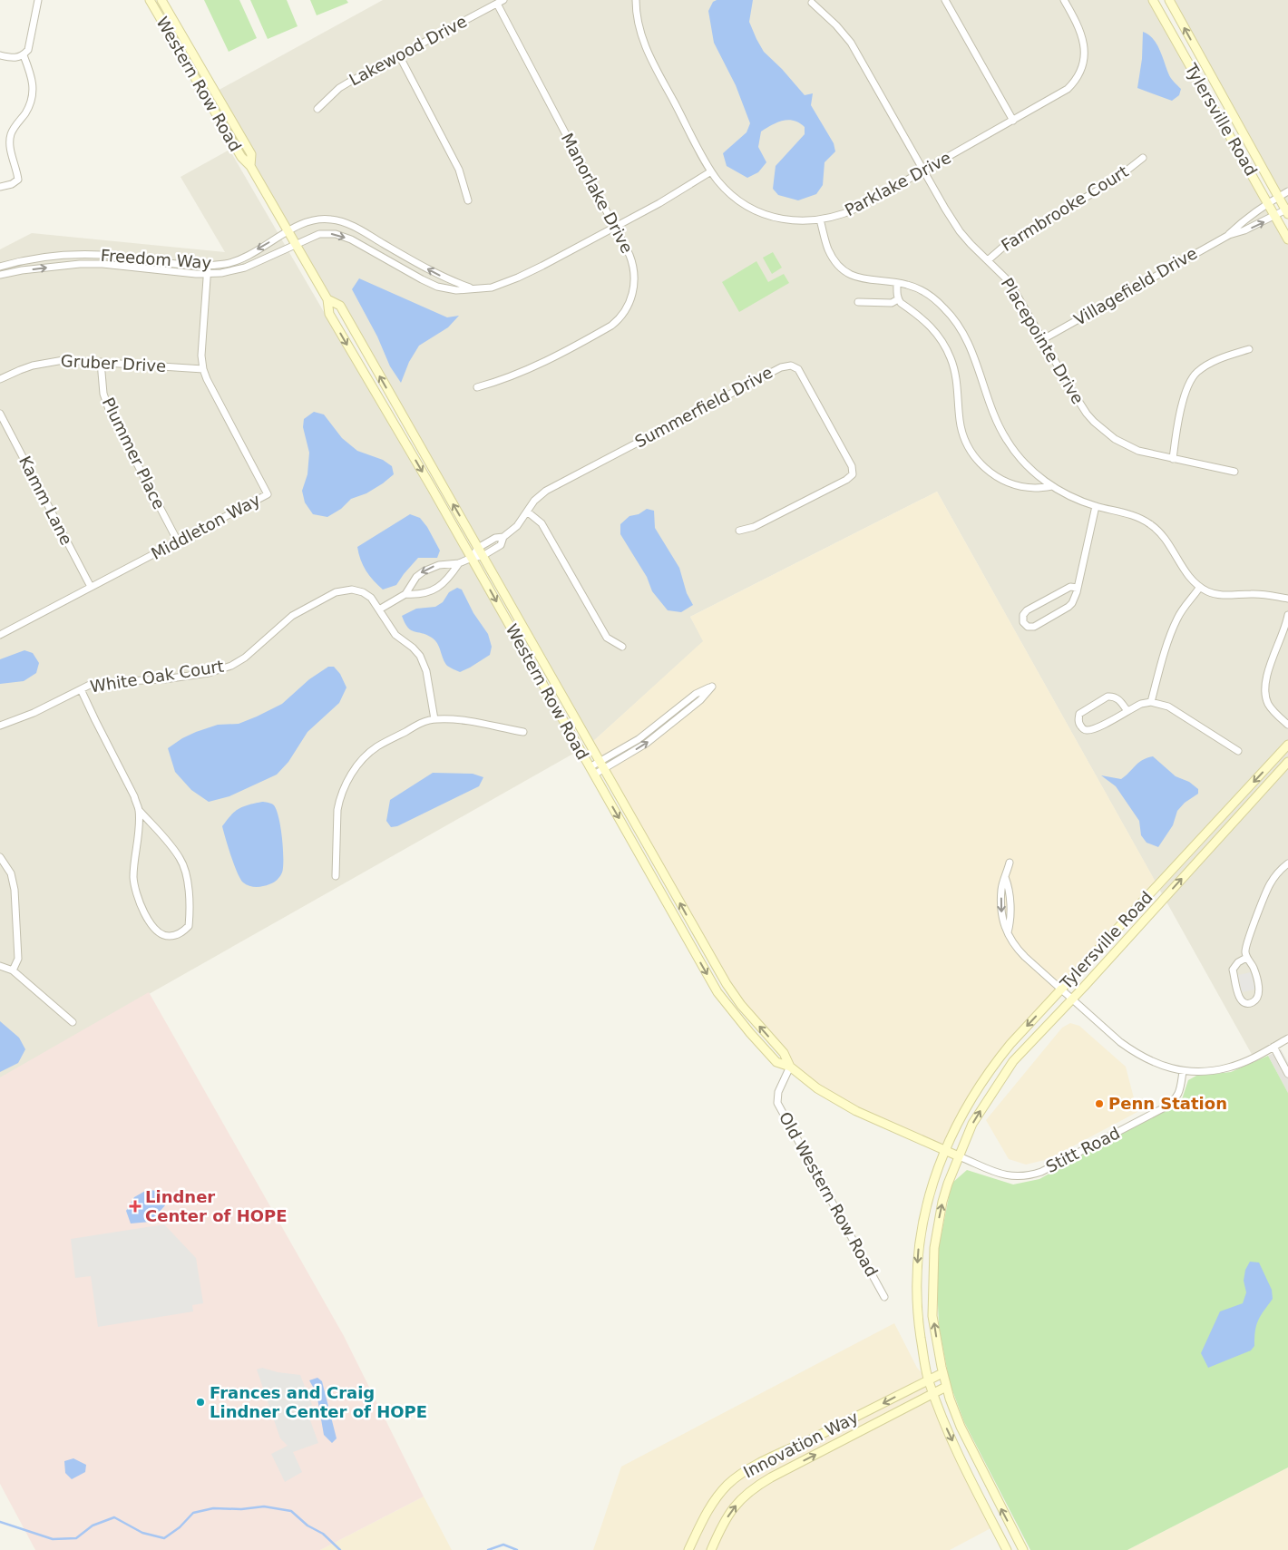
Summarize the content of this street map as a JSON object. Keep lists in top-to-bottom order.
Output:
{
  "streets": {
    "main road": ["Western Row Road", "Tylersville Road", "Innovation Way"],
    "street": [
      "Lakewood Drive",
      "Parklake Drive",
      "Manorlake Drive",
      "Farmbrooke Court",
      "Freedom Way",
      "Villagefield Drive",
      "Placepointe Drive",
      "Gruber Drive",
      "Summerfield Drive",
      "Plummer Place",
      "Kamm Lane",
      "Middleton Way",
      "White Oak Court",
      "Stitt Road",
      "Old Western Row Road"
    ]
  },
  "crossings": [
    ["Lakewood Drive", "Manorlake Drive"],
    ["Western Row Road", "Tylersville Road"],
    ["Western Row Road", "Freedom Way"],
    ["Western Row Road", "Summerfield Drive"],
    ["Western Row Road", "Stitt Road"],
    ["Western Row Road", "Old Western Row Road"],
    ["Tylersville Road", "Villagefield Drive"],
    ["Tylersville Road", "Stitt Road"],
    ["Parklake Drive", "Freedom Way"],
    ["Parklake Drive", "Placepointe Drive"],
    ["Manorlake Drive", "Freedom Way"],
    ["Farmbrooke Court", "Placepointe Drive"],
    ["Freedom Way", "Middleton Way"],
    ["Villagefield Drive", "Placepointe Drive"],
    ["Gruber Drive", "Plummer Place"],
    ["Gruber Drive", "Middleton Way"],
    ["Plummer Place", "Middleton Way"],
    ["Kamm Lane", "Middleton Way"]
  ],
  "places": {
    "other": ["Penn Station", "Frances and Craig Lindner Center of HOPE"],
    "health": ["Lindner Center of HOPE"]
  }
}
